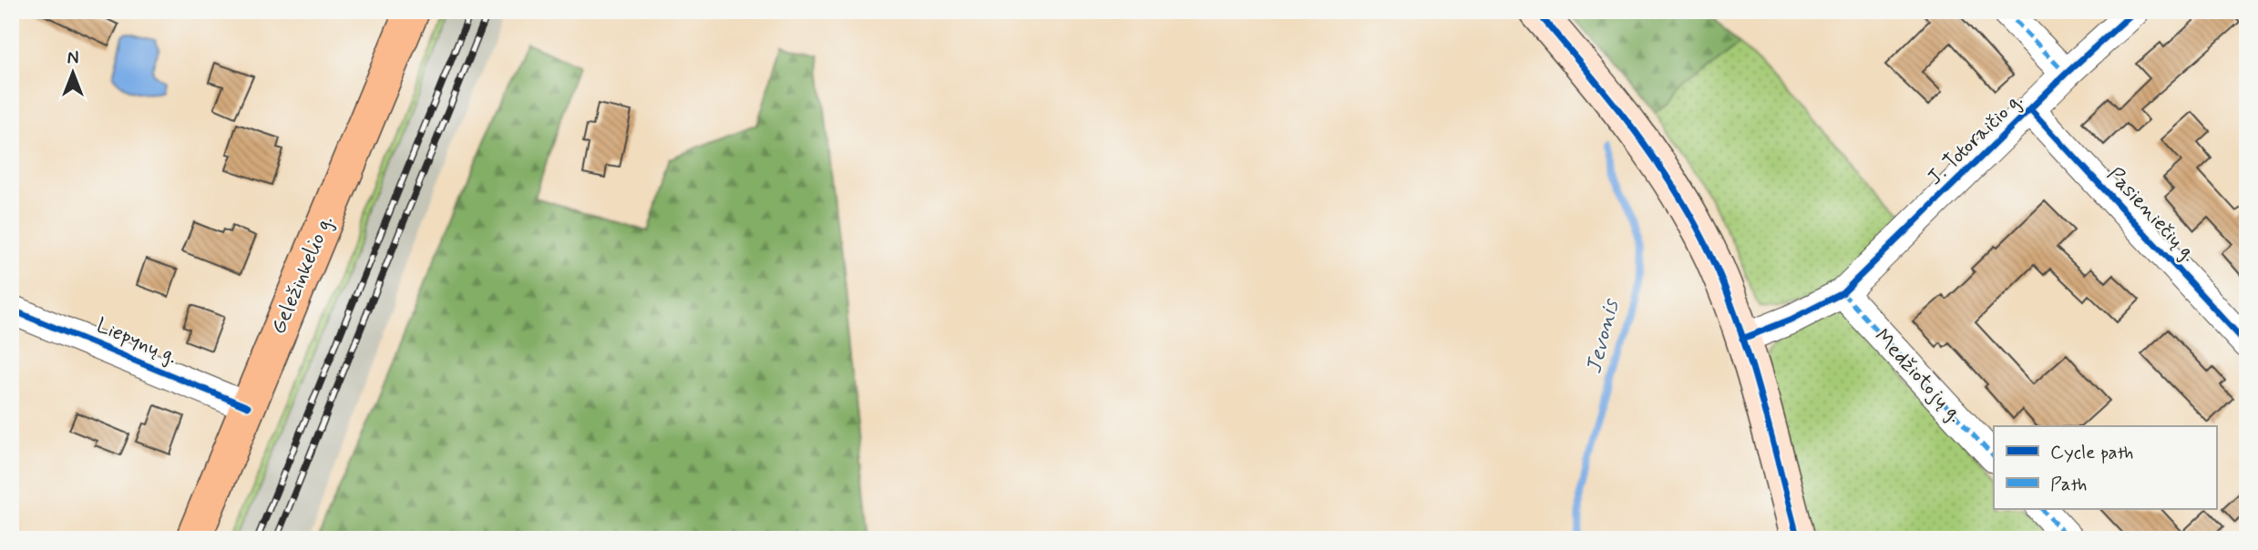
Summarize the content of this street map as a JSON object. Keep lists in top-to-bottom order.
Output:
{
  "streets": {
    "main road": ["Geležinkelio g."],
    "street": [
      "J. Totoraičio g.",
      "Pasieniečių g.",
      "Liepynų g.",
      "Medžiotojų g."
    ]
  },
  "crossings": [
    ["J. Totoraičio g.", "Pasieniečių g."],
    ["J. Totoraičio g.", "Medžiotojų g."],
    ["Geležinkelio g.", "Liepynų g."]
  ],
  "water": ["Jevonis"],
  "legend": ["Cycle path", "Path"],
  "north": "top"
}
